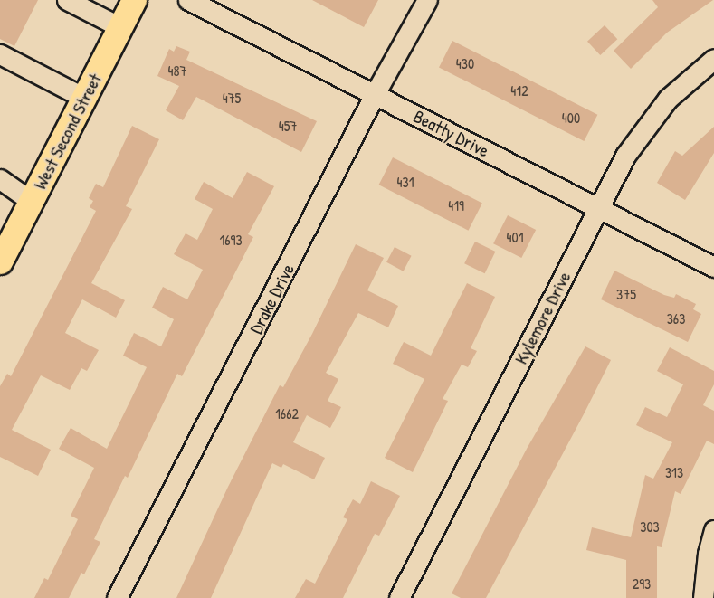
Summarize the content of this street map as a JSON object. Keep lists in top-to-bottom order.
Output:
{
  "streets": {
    "main road": ["West Second Street"],
    "street": ["Beatty Drive", "Drake Drive", "Kylemore Drive"]
  },
  "crossings": [
    ["Beatty Drive", "Drake Drive"],
    ["Beatty Drive", "Kylemore Drive"]
  ],
  "house_numbers": [
    "430",
    "487",
    "412",
    "475",
    "400",
    "457",
    "431",
    "419",
    "401",
    "1693",
    "375",
    "363",
    "1662",
    "313",
    "303",
    "293"
  ]
}
